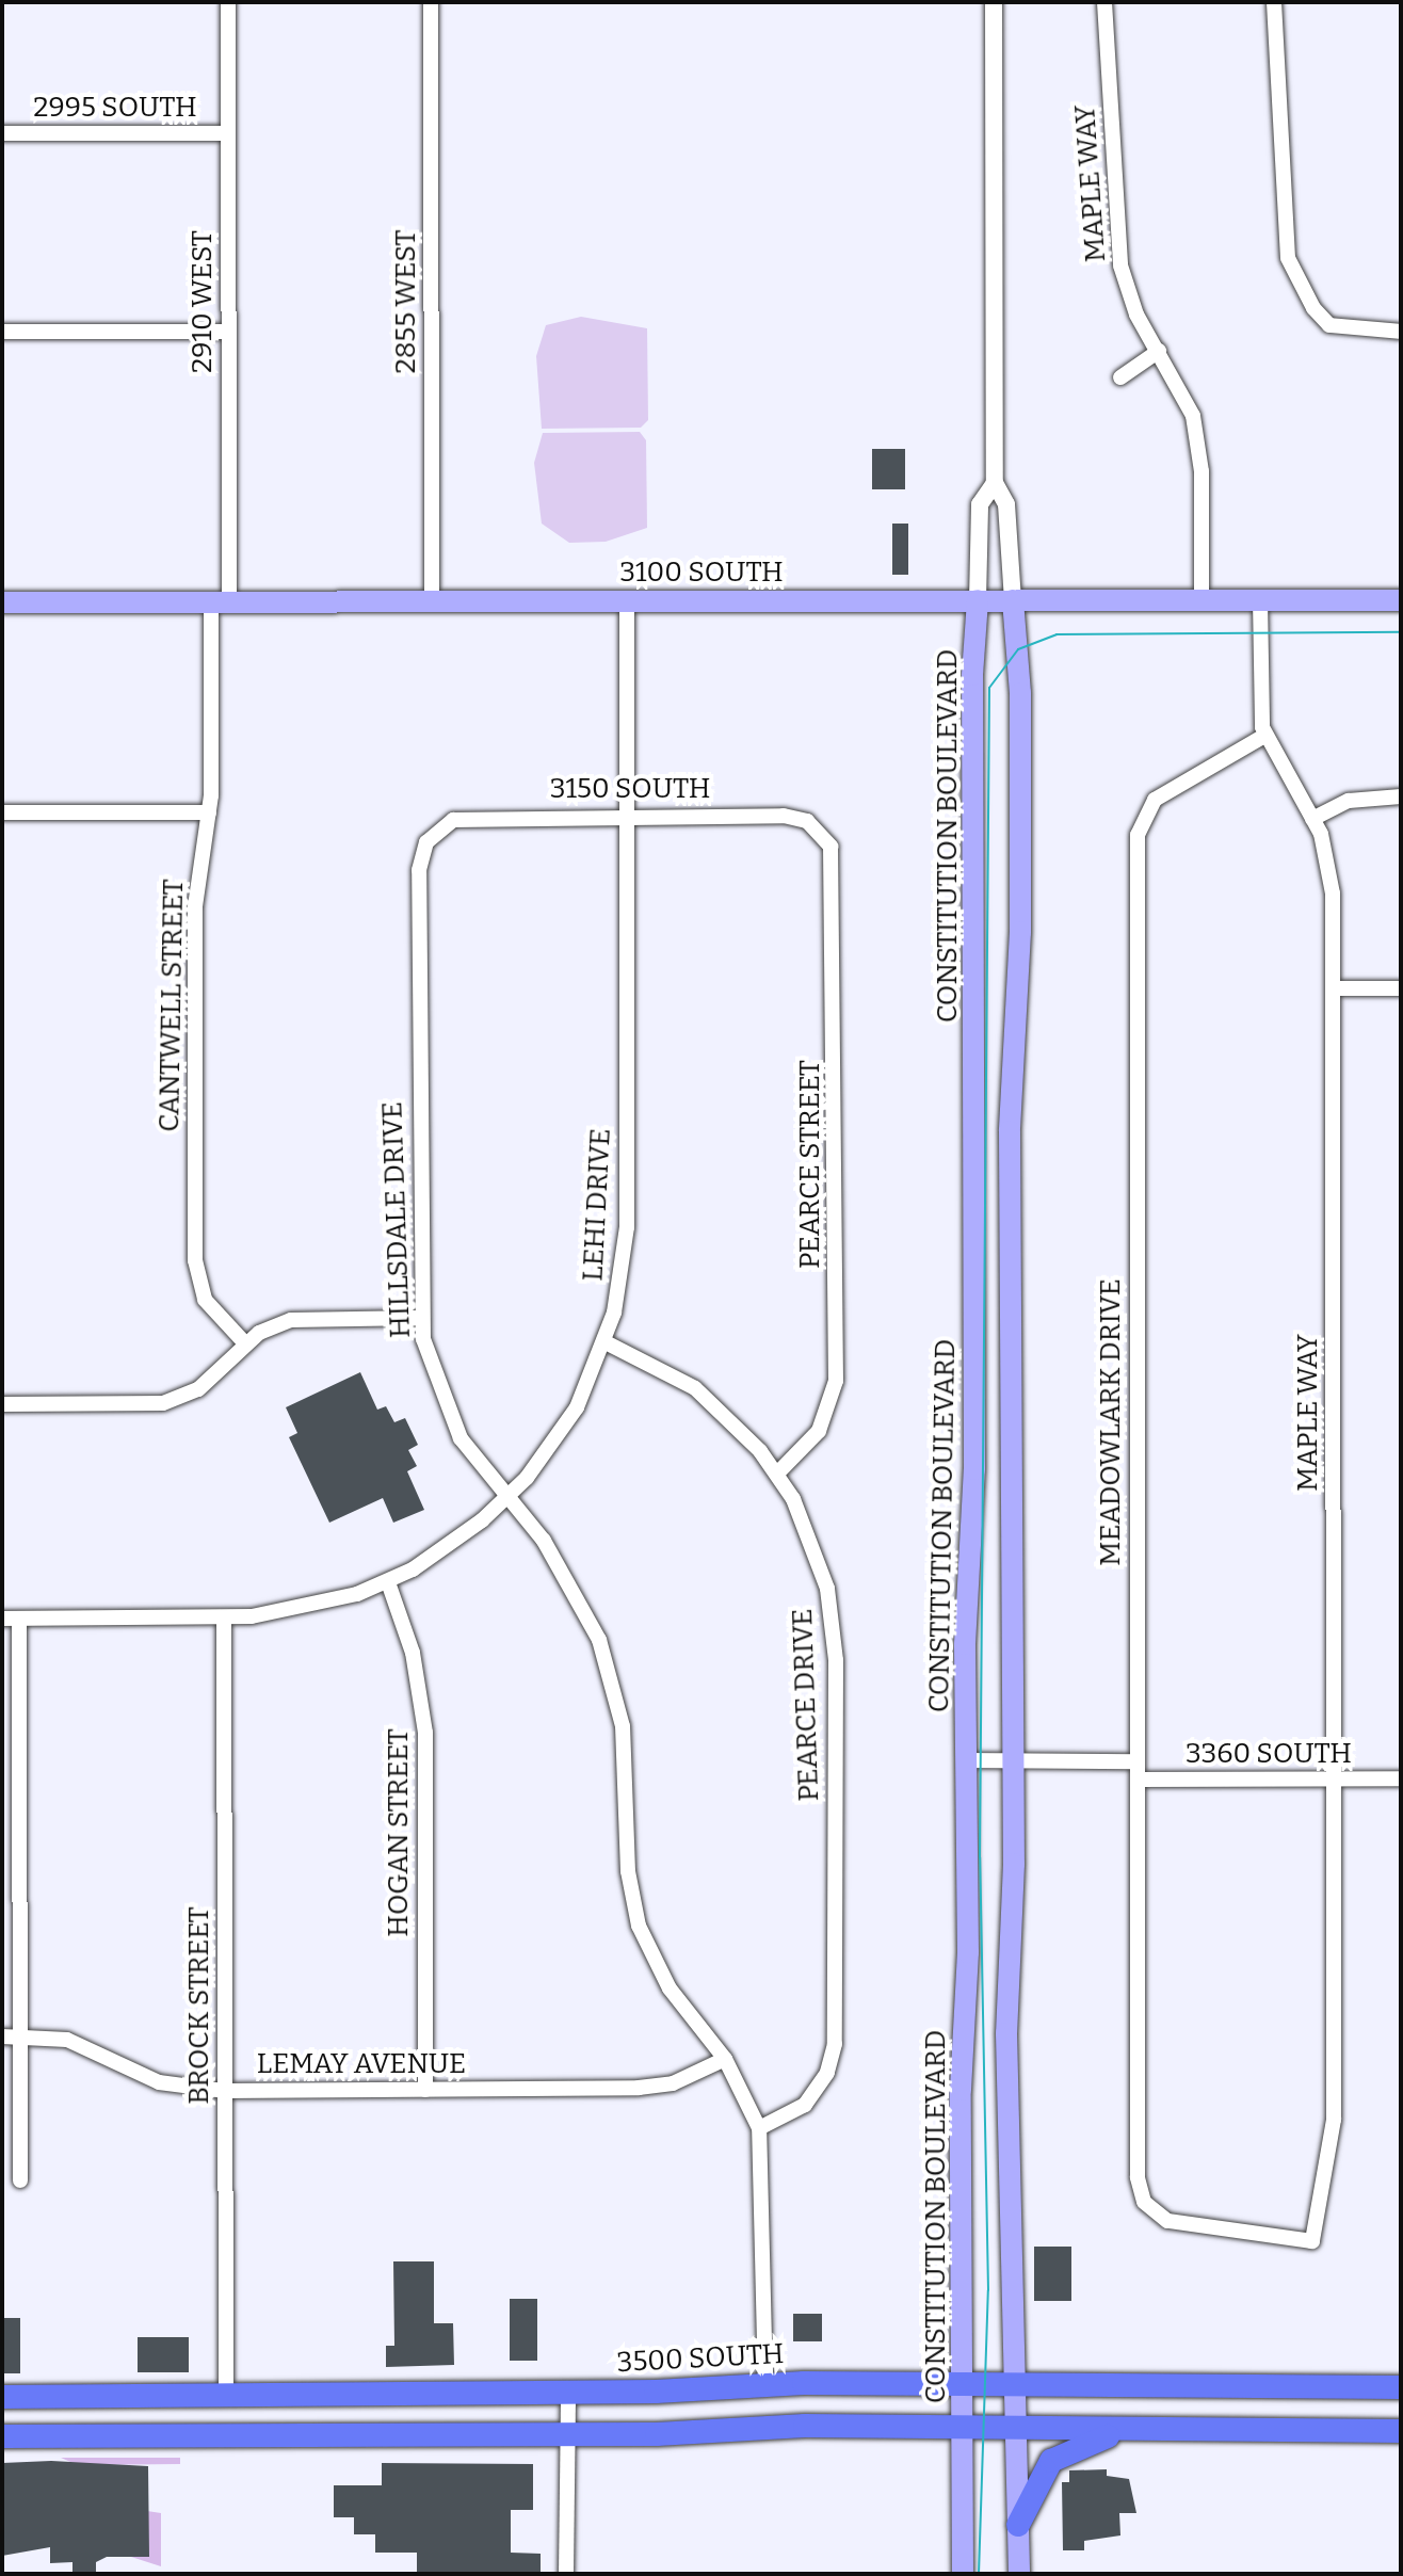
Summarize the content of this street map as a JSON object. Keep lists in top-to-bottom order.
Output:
{
  "streets": {
    "main road": ["3100 SOUTH", "CONSTITUTION BOULEVARD", "3500 SOUTH"],
    "street": [
      "2995 SOUTH",
      "MAPLE WAY",
      "2910 WEST",
      "2855 WEST",
      "3150 SOUTH",
      "CANTWELL STREET",
      "PEARCE STREET",
      "LEHI DRIVE",
      "HILLSDALE DRIVE",
      "MEADOWLARK DRIVE",
      "PEARCE DRIVE",
      "3360 SOUTH",
      "HOGAN STREET",
      "BROCK STREET",
      "LEMAY AVENUE"
    ]
  },
  "crossings": [
    ["2995 SOUTH", "2910 WEST"],
    ["MAPLE WAY", "3100 SOUTH"],
    ["MAPLE WAY", "MEADOWLARK DRIVE"],
    ["MAPLE WAY", "3360 SOUTH"],
    ["2910 WEST", "3100 SOUTH"],
    ["2910 WEST", "CANTWELL STREET"],
    ["2855 WEST", "3100 SOUTH"],
    ["3100 SOUTH", "CONSTITUTION BOULEVARD"],
    ["3100 SOUTH", "CANTWELL STREET"],
    ["3100 SOUTH", "LEHI DRIVE"],
    ["3150 SOUTH", "PEARCE STREET"],
    ["3150 SOUTH", "LEHI DRIVE"],
    ["3150 SOUTH", "HILLSDALE DRIVE"],
    ["CONSTITUTION BOULEVARD", "3500 SOUTH"],
    ["PEARCE STREET", "PEARCE DRIVE"],
    ["LEHI DRIVE", "HILLSDALE DRIVE"],
    ["LEHI DRIVE", "PEARCE DRIVE"],
    ["LEHI DRIVE", "HOGAN STREET"],
    ["LEHI DRIVE", "BROCK STREET"],
    ["HILLSDALE DRIVE", "PEARCE DRIVE"],
    ["HILLSDALE DRIVE", "LEMAY AVENUE"],
    ["HILLSDALE DRIVE", "3500 SOUTH"],
    ["MEADOWLARK DRIVE", "3360 SOUTH"],
    ["HOGAN STREET", "LEMAY AVENUE"],
    ["BROCK STREET", "LEMAY AVENUE"],
    ["BROCK STREET", "3500 SOUTH"]
  ]
}
